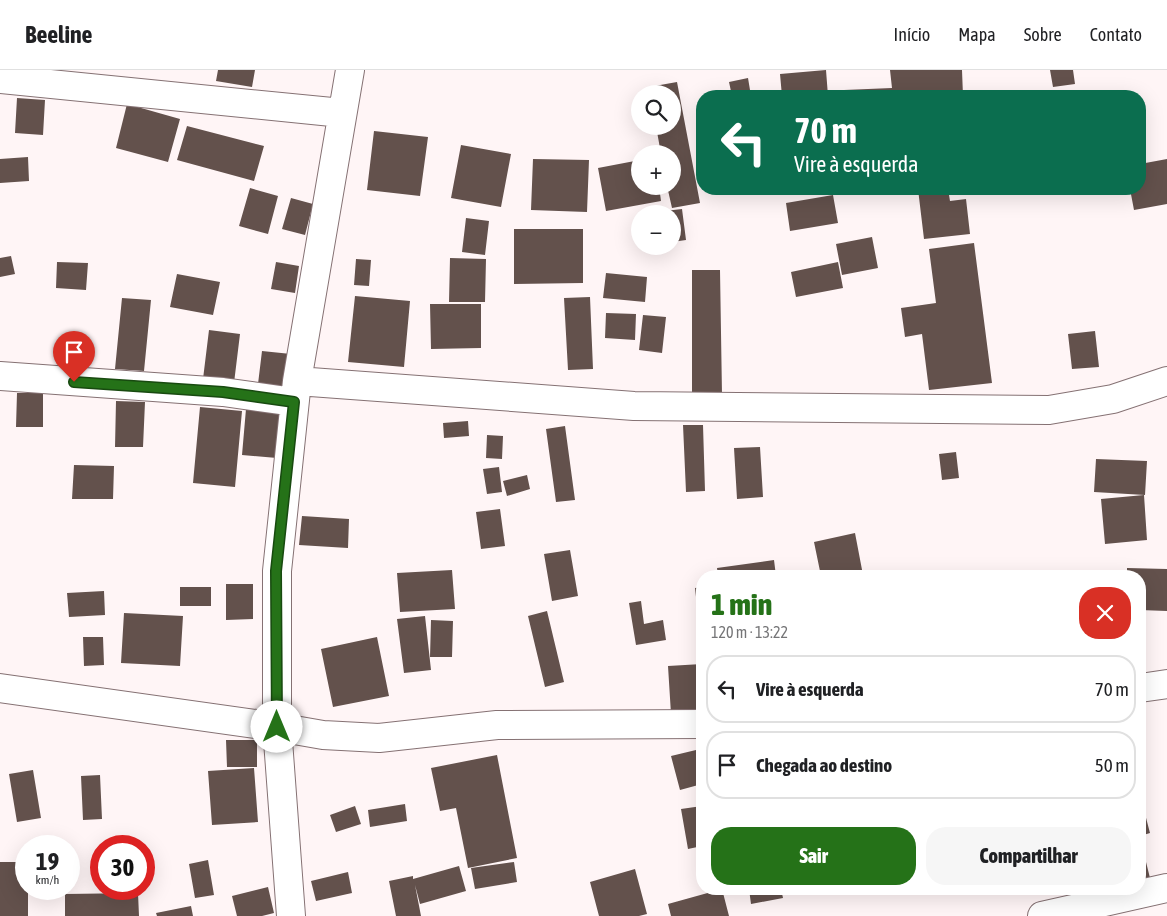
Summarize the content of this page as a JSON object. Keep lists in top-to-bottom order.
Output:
{
  "page": {
    "header": "Beeline",
    "nav": [
      "Início",
      "Mapa",
      "Sobre",
      "Contato"
    ],
    "map_buttons": ["+", "−"],
    "turn": ["70 m", "Vire à esquerda"],
    "heading": ["1 min", "120 m · 13:22"],
    "list": [
      {
        "name": "Vire à esquerda",
        "value": "70 m"
      },
      {
        "name": "Chegada ao destino",
        "value": "50 m"
      }
    ],
    "buttons": ["Sair", "Compartilhar"],
    "speed": "19 km/h",
    "limit": "30"
  }
}
